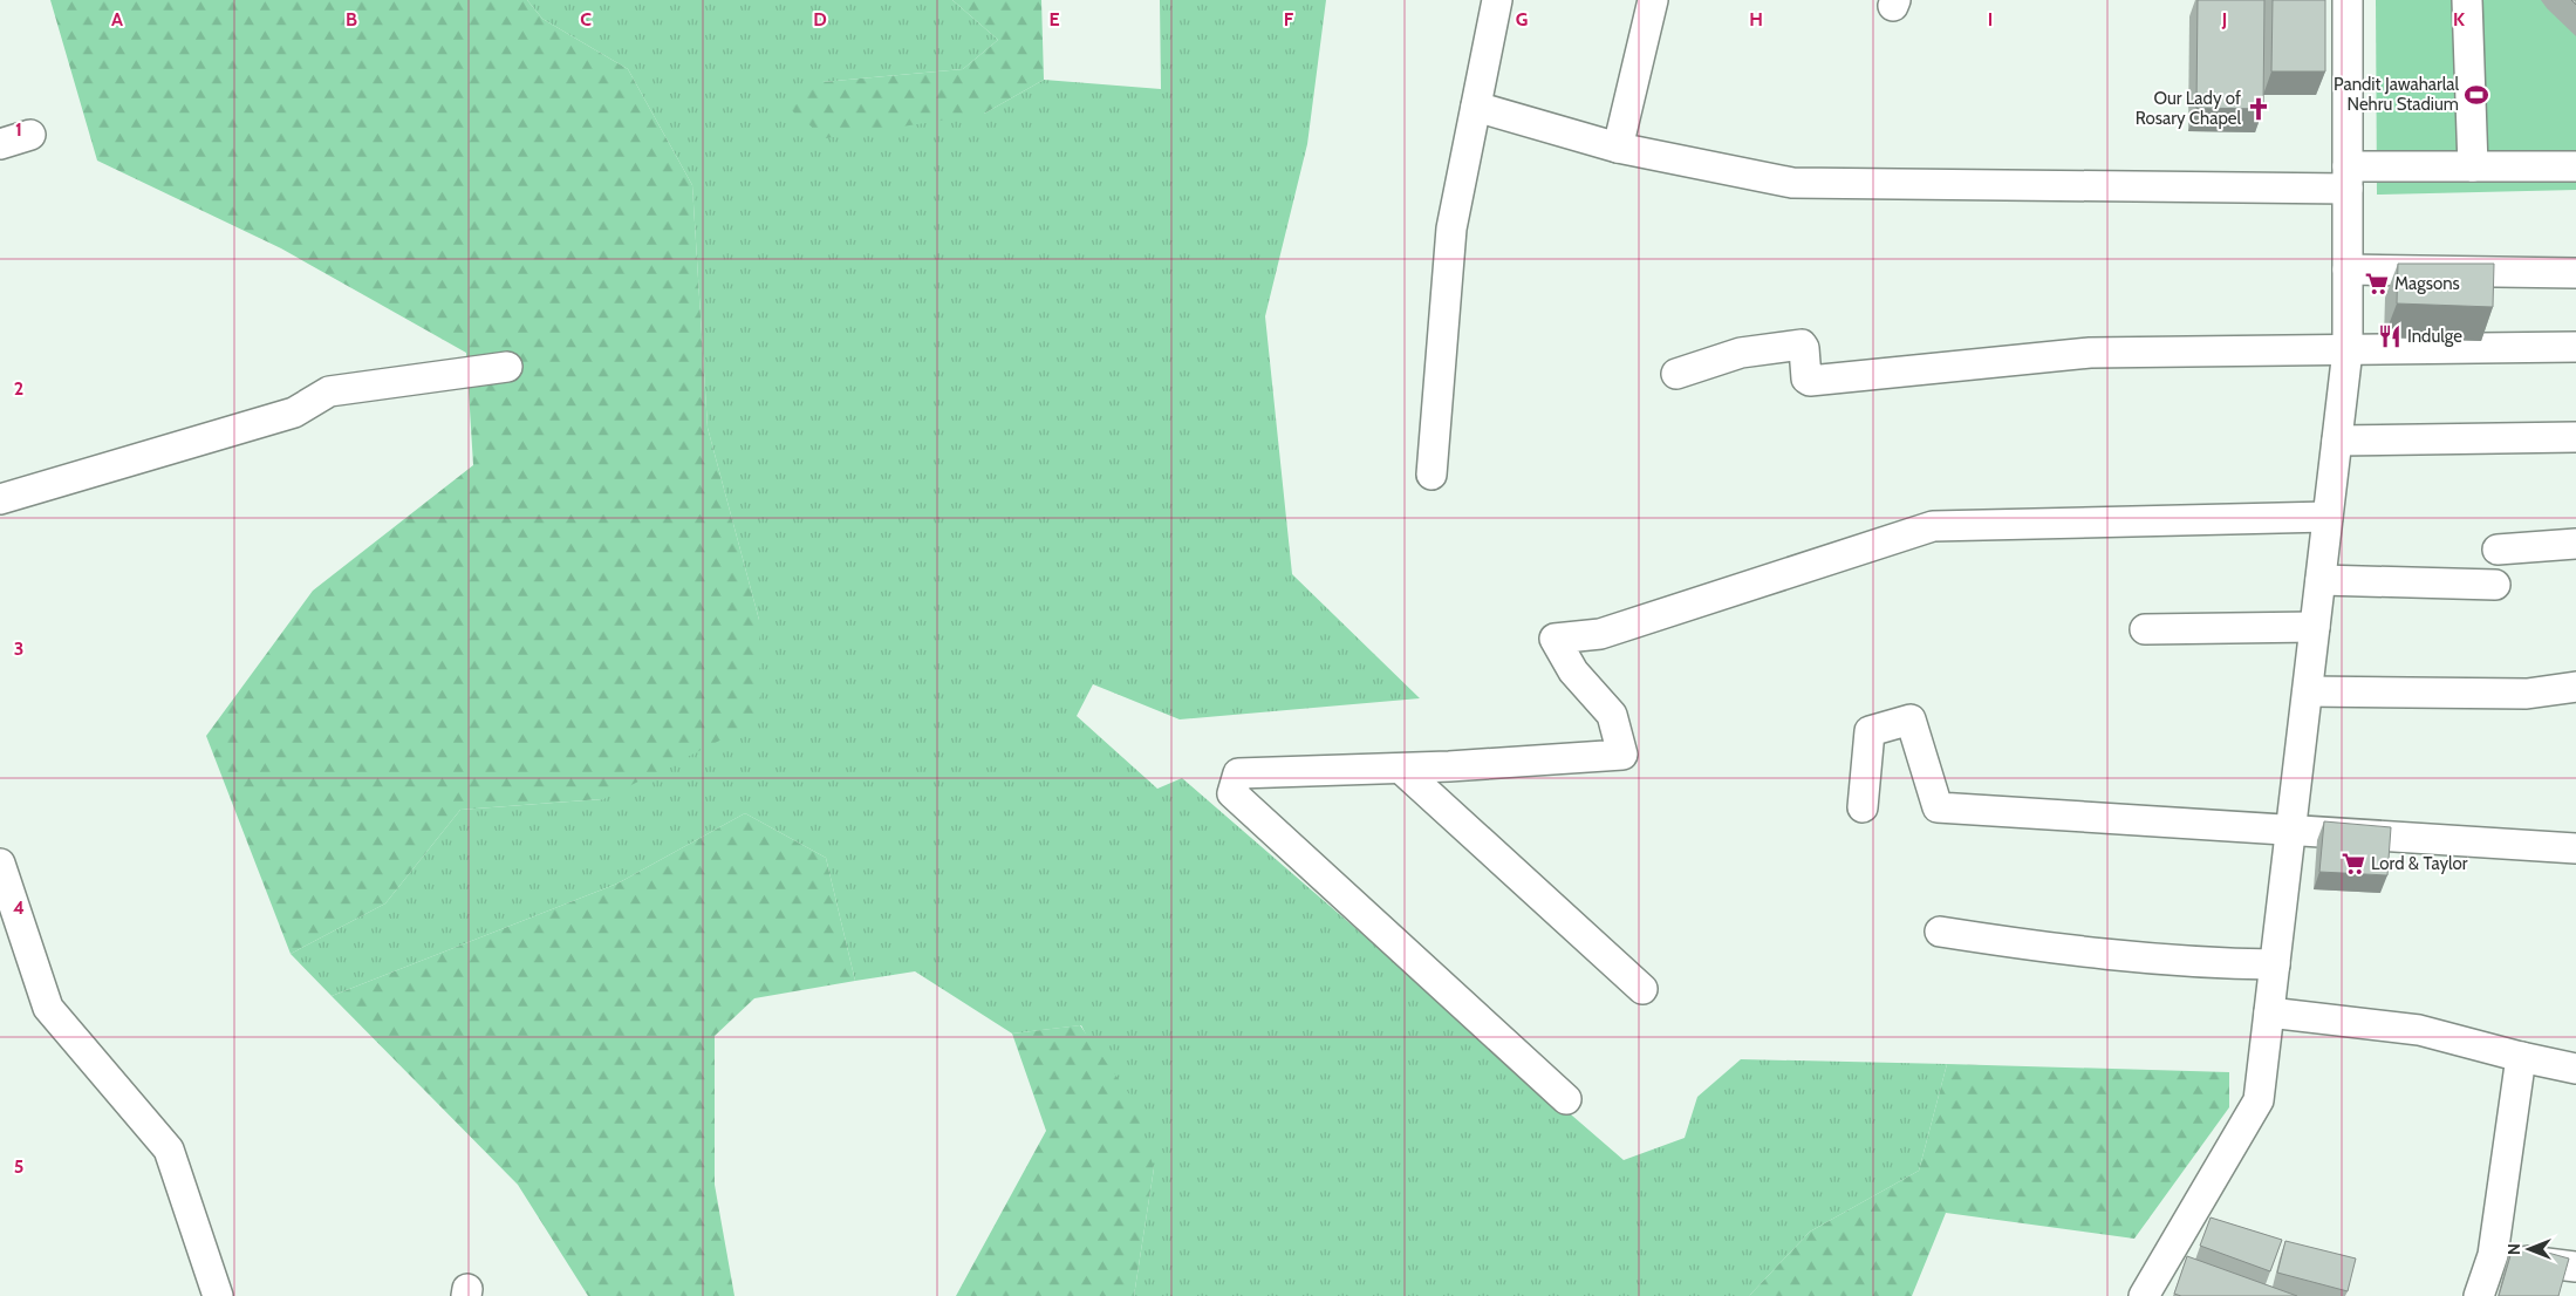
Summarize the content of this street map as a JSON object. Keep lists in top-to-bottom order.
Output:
{
  "places": {
    "sports": ["Pandit Jawaharlal Nehru Stadium"],
    "church": ["Our Lady of Rosary Chapel"],
    "supermarket": ["Magsons", "Lord & Taylor"],
    "restaurant": ["Indulge"]
  },
  "north": "left",
  "grid": {
    "columns": [
      "A",
      "B",
      "C",
      "D",
      "E",
      "F",
      "G",
      "H",
      "I",
      "J",
      "K"
    ],
    "rows": [
      "1",
      "2",
      "3",
      "4",
      "5"
    ]
  }
}
